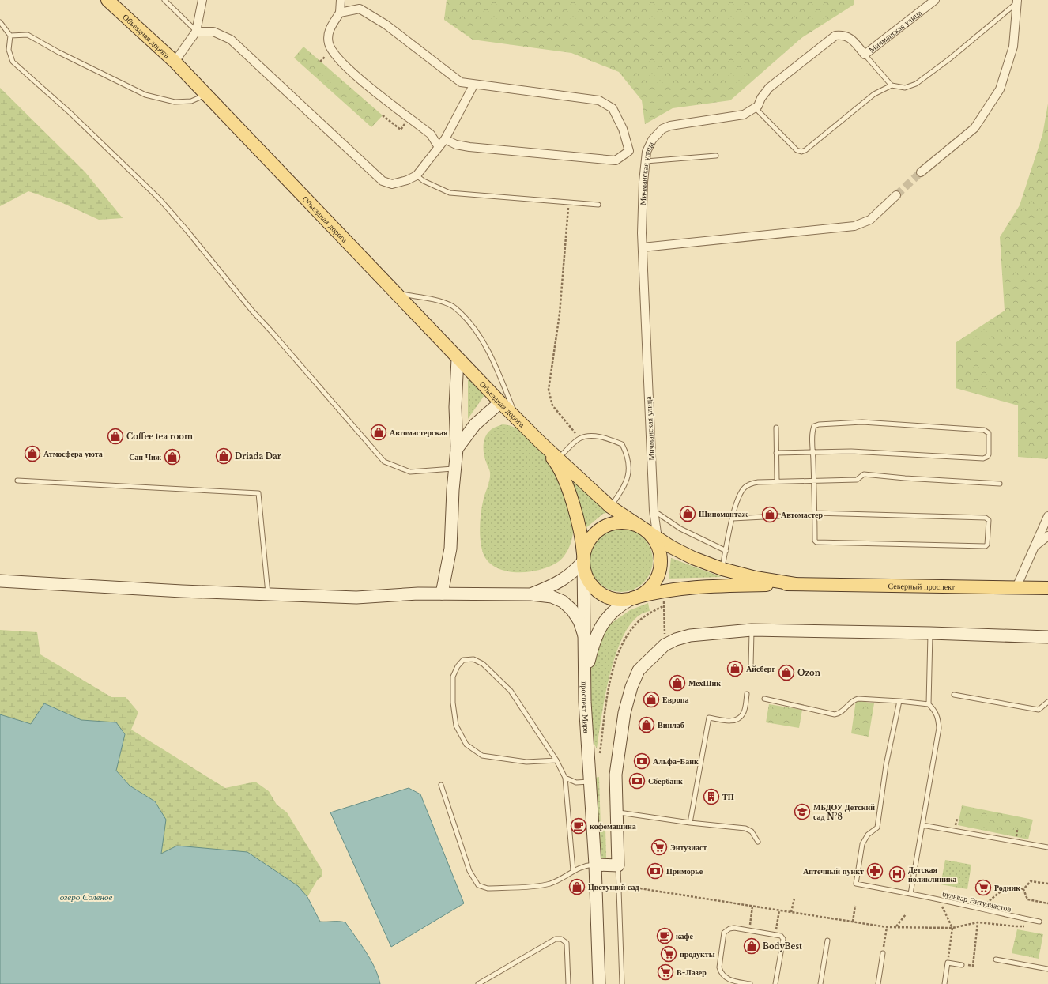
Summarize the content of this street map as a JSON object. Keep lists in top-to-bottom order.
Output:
{
  "streets": {
    "main road": ["Объездная дорога", "Северный проспект", "проспект Мира"],
    "street": ["Мичманская улица"],
    "lane": ["бульвар Энтузиастов"]
  },
  "crossings": [
    ["Мичманская улица", "проспект Мира"],
    ["Объездная дорога", "проспект Мира"]
  ],
  "water": ["озеро Солёное"],
  "places": {
    "shop": [
      "Автомастерская",
      "Coffee tea room",
      "Атмосфера уюта",
      "Driada Dar",
      "Сап Чиж",
      "Шиномонтаж",
      "Автомастер",
      "Айсберг",
      "Ozon",
      "МехШик",
      "Европа",
      "Винлаб",
      "Цветущий сад",
      "BodyBest"
    ],
    "bank": ["Альфа-Банк", "Сбербанк", "Приморье"],
    "building": ["ТП"],
    "school or university": ["МБДОУ Детский сад №8"],
    "cafe": ["кофемашина", "кафе"],
    "supermarket": [
      "Энтузиаст",
      "Родник",
      "продукты",
      "В-Лазер"
    ],
    "pharmacy": ["Аптечный пункт"],
    "hospital": ["Детская поликлиника"]
  }
}
